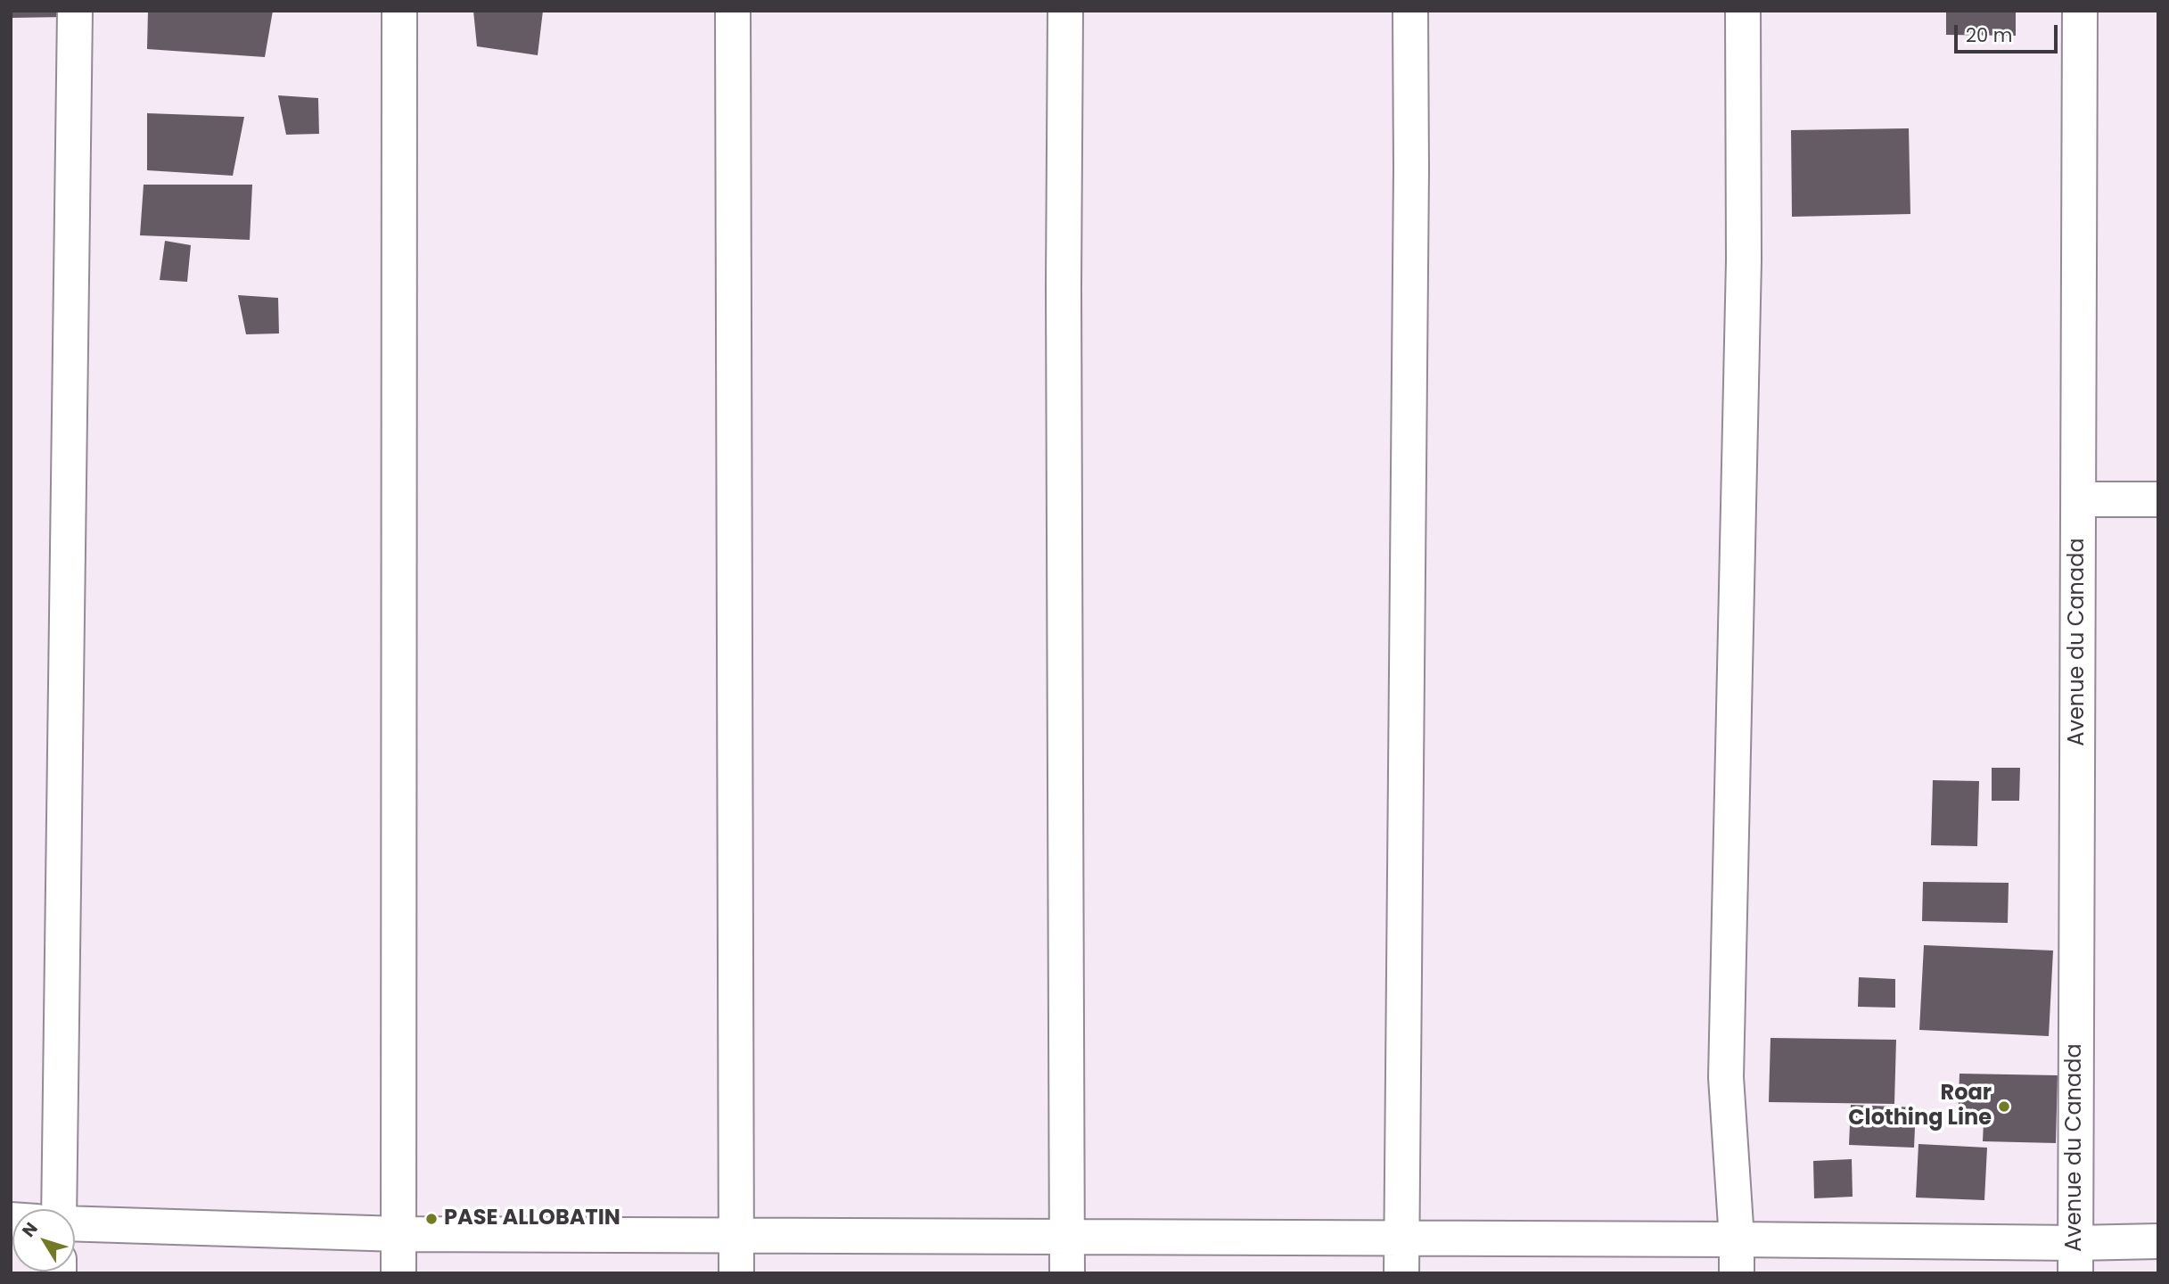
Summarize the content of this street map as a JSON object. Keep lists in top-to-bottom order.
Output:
{
  "streets": {
    "street": ["Avenue du Canada"]
  },
  "places": ["Roar Clothing Line", "PASE ALLOBATIN"],
  "scale_bar": "20 m",
  "north": "top left"
}
